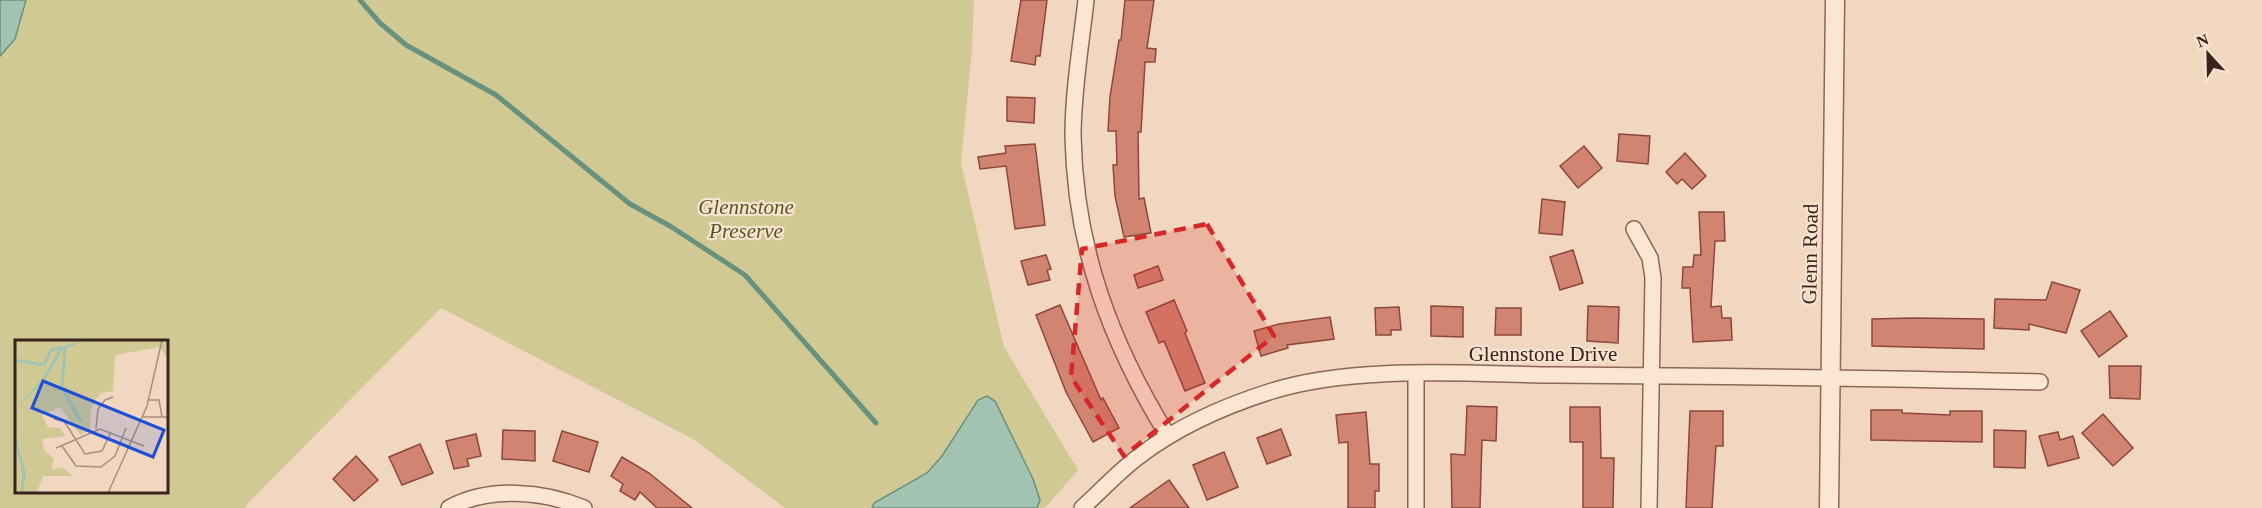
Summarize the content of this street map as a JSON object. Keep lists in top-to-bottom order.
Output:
{
  "streets": {
    "street": ["Glenn Road", "Glennstone Drive"]
  },
  "crossings": [
    ["Glenn Road", "Glennstone Drive"]
  ],
  "parks": ["Glennstone Preserve"],
  "north": "top"
}
